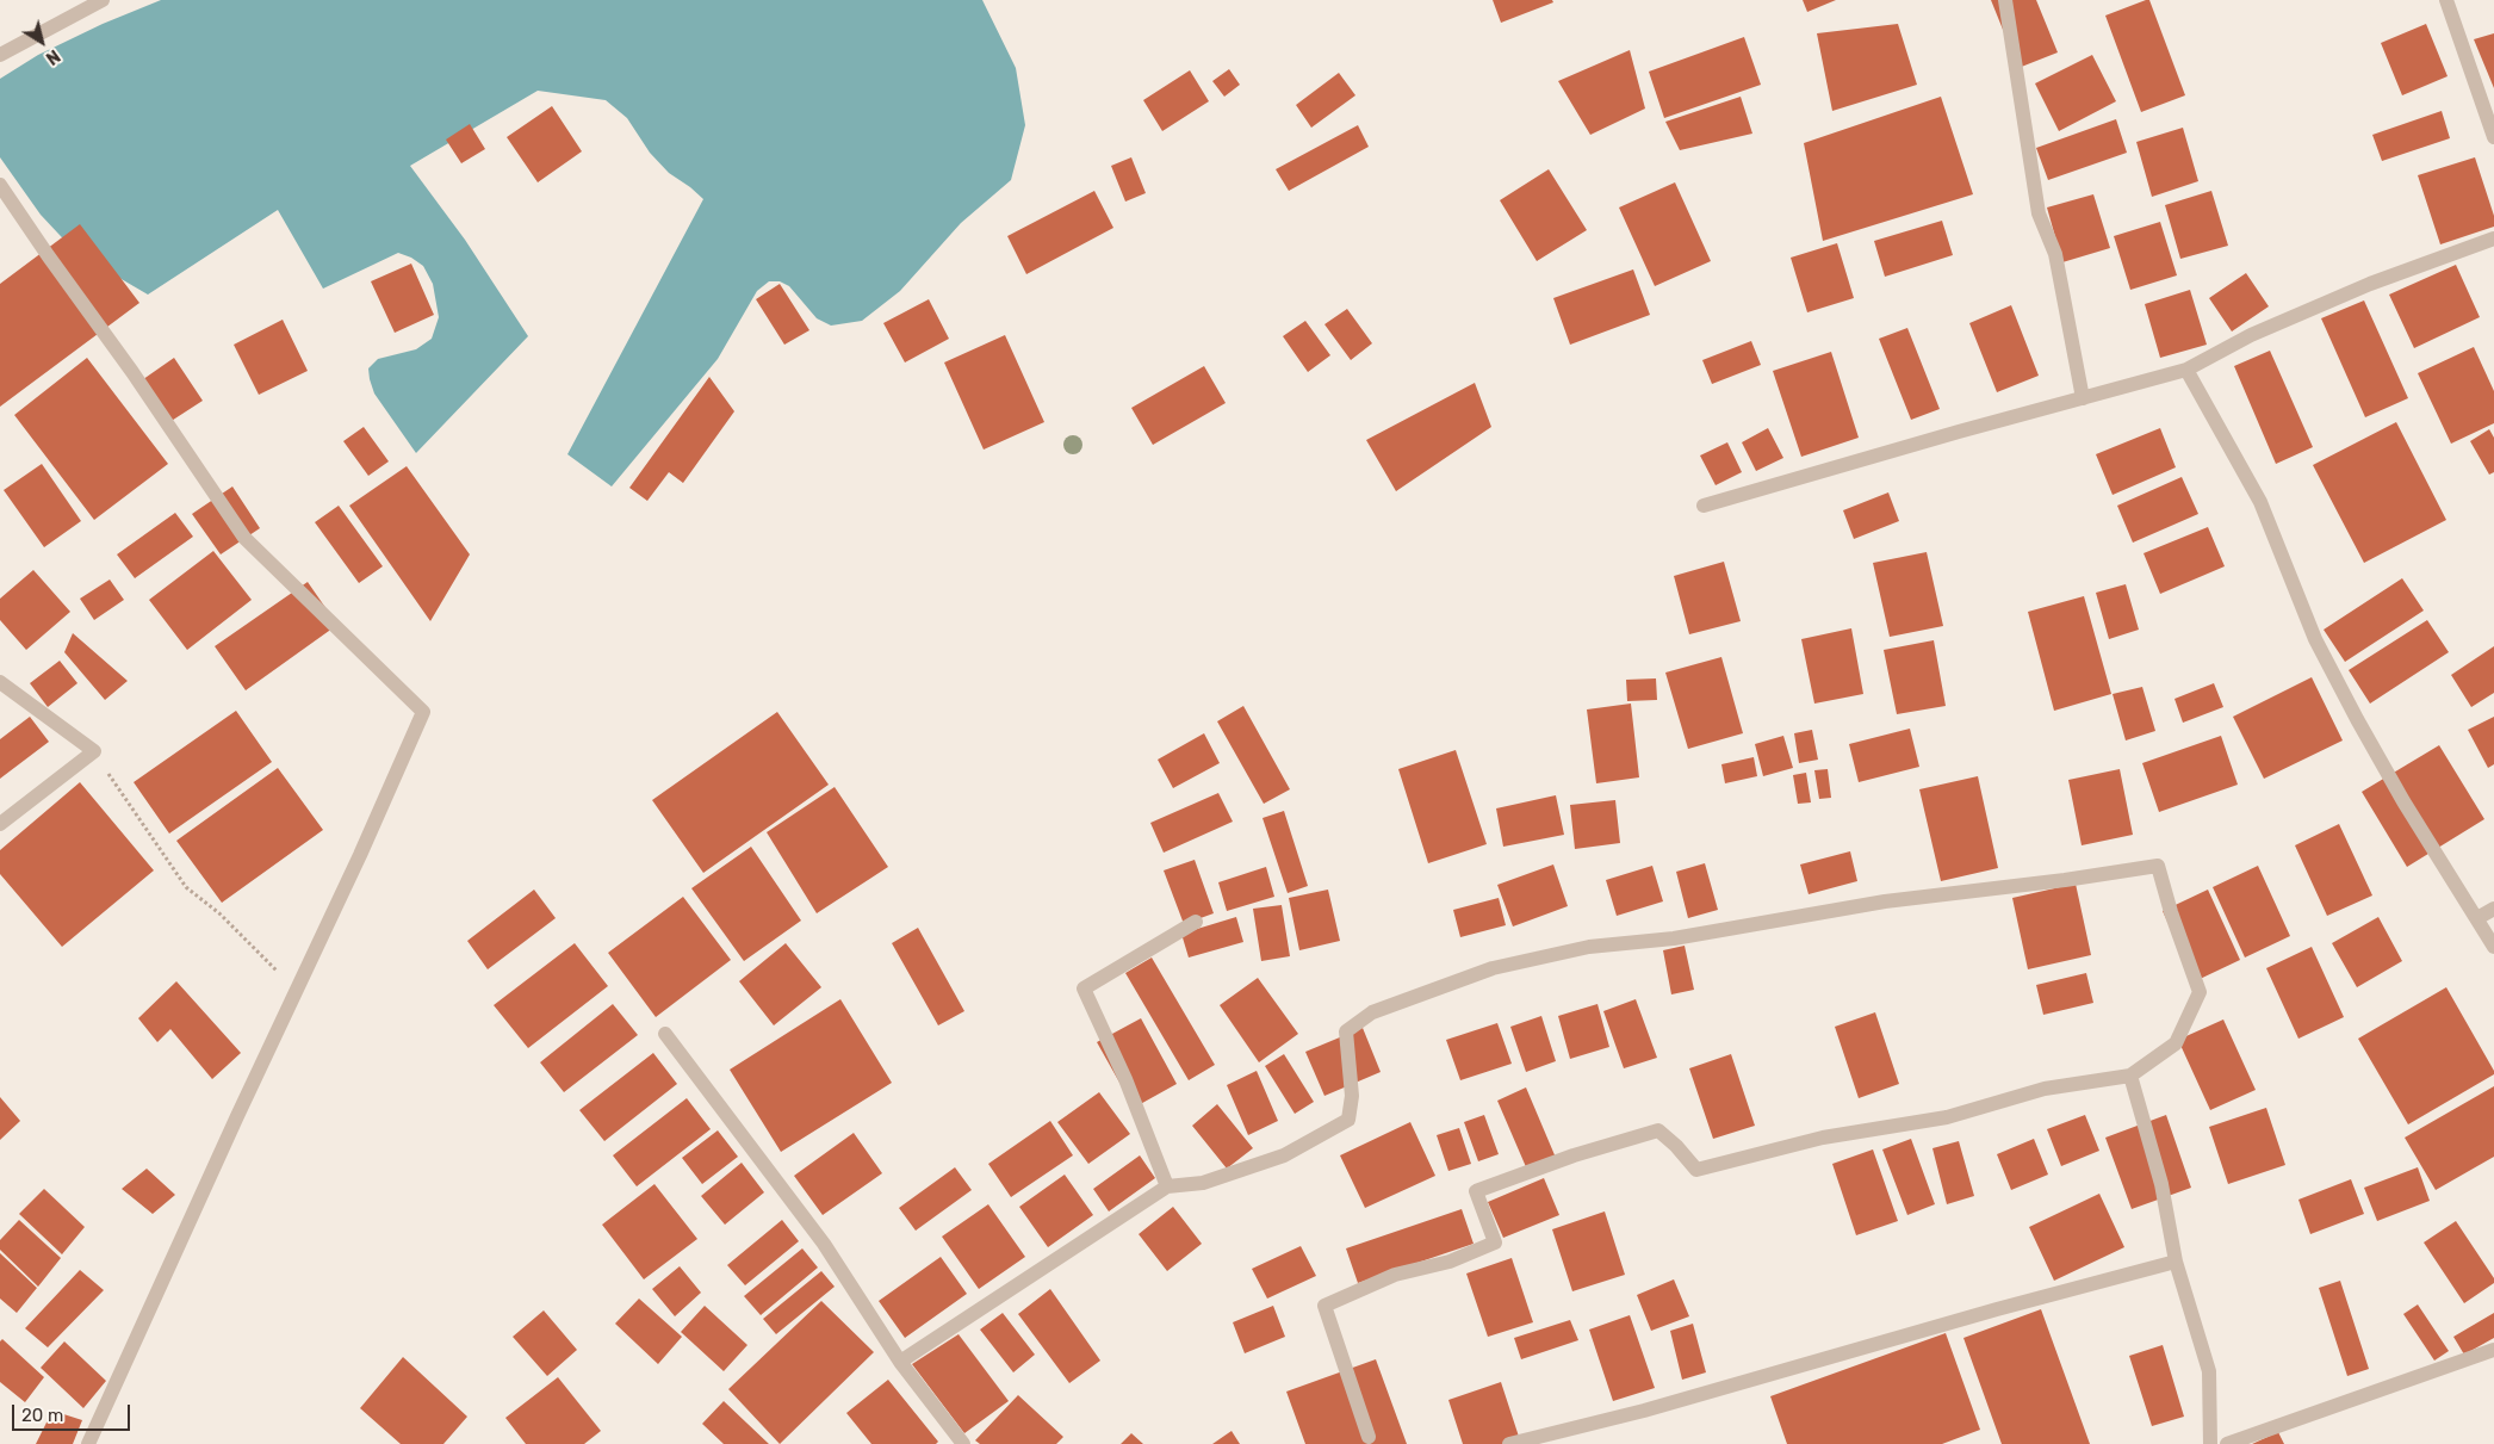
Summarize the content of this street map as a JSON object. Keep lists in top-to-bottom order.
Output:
{
  "scale_bar": "20 m",
  "north": "bottom right"
}
